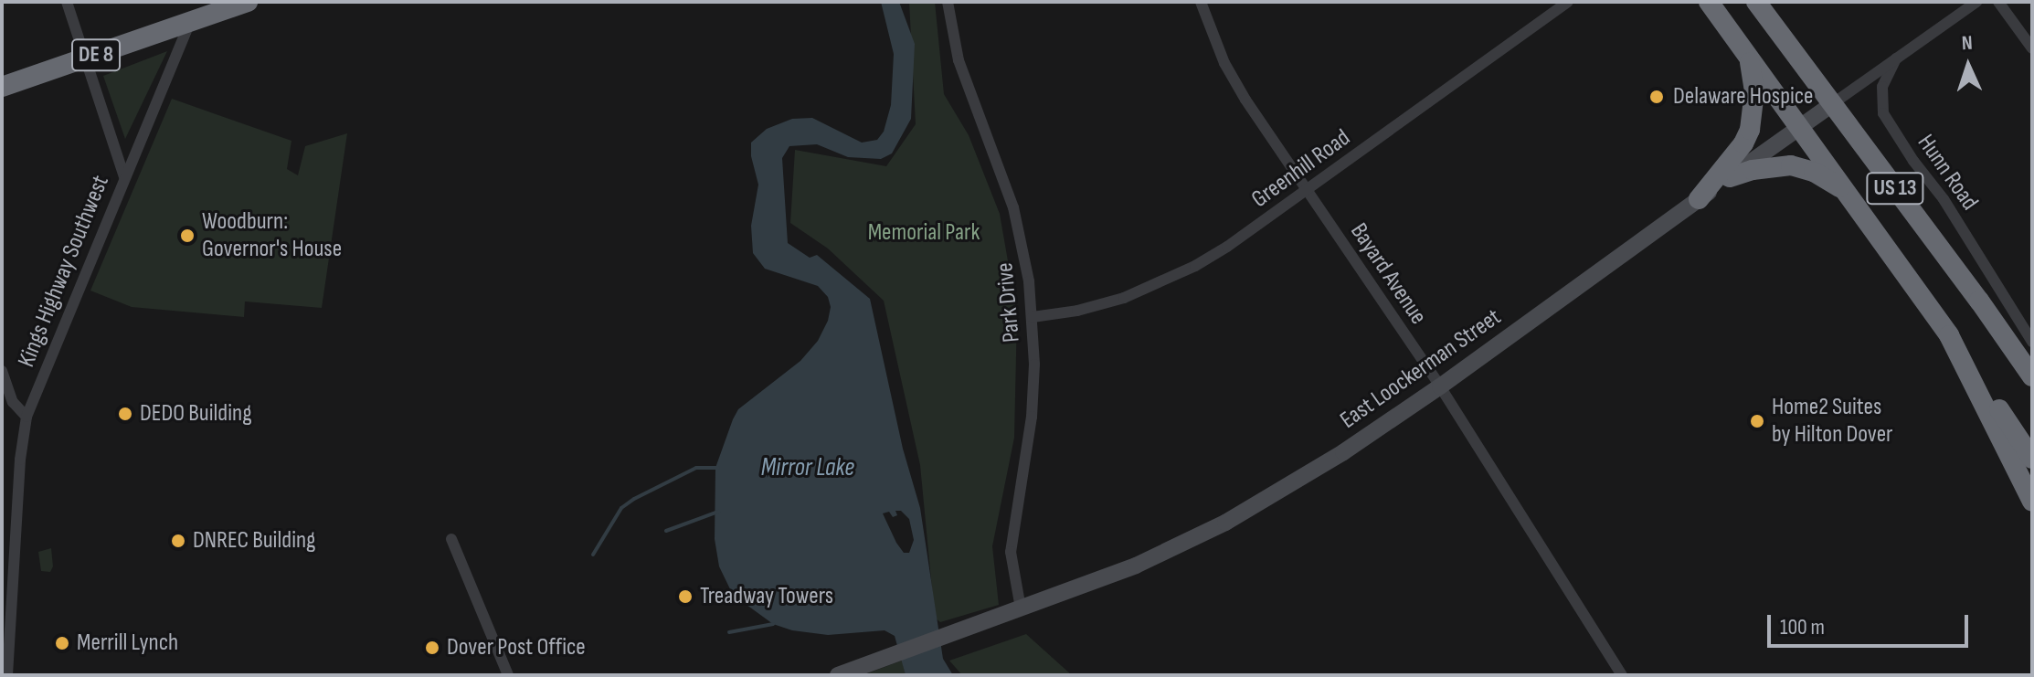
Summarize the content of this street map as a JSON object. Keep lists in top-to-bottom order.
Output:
{
  "streets": {
    "highway": ["DE 8", "US 13"],
    "street": [
      "Greenhill Road",
      "Hunn Road",
      "Kings Highway Southwest",
      "Bayard Avenue",
      "Park Drive",
      "East Loockerman Street"
    ]
  },
  "crossings": [
    ["DE 8", "Kings Highway Southwest"],
    ["Greenhill Road", "Bayard Avenue"],
    ["Greenhill Road", "Park Drive"],
    ["Hunn Road", "East Loockerman Street"],
    ["US 13", "East Loockerman Street"],
    ["Bayard Avenue", "East Loockerman Street"],
    ["Park Drive", "East Loockerman Street"]
  ],
  "water": ["Mirror Lake"],
  "parks": ["Memorial Park"],
  "places": [
    "Delaware Hospice",
    "Woodburn: Governor's House",
    "DEDO Building",
    "Home2 Suites by Hilton Dover",
    "DNREC Building",
    "Treadway Towers",
    "Merrill Lynch",
    "Dover Post Office"
  ],
  "scale_bar": "100 m",
  "north": "top"
}
